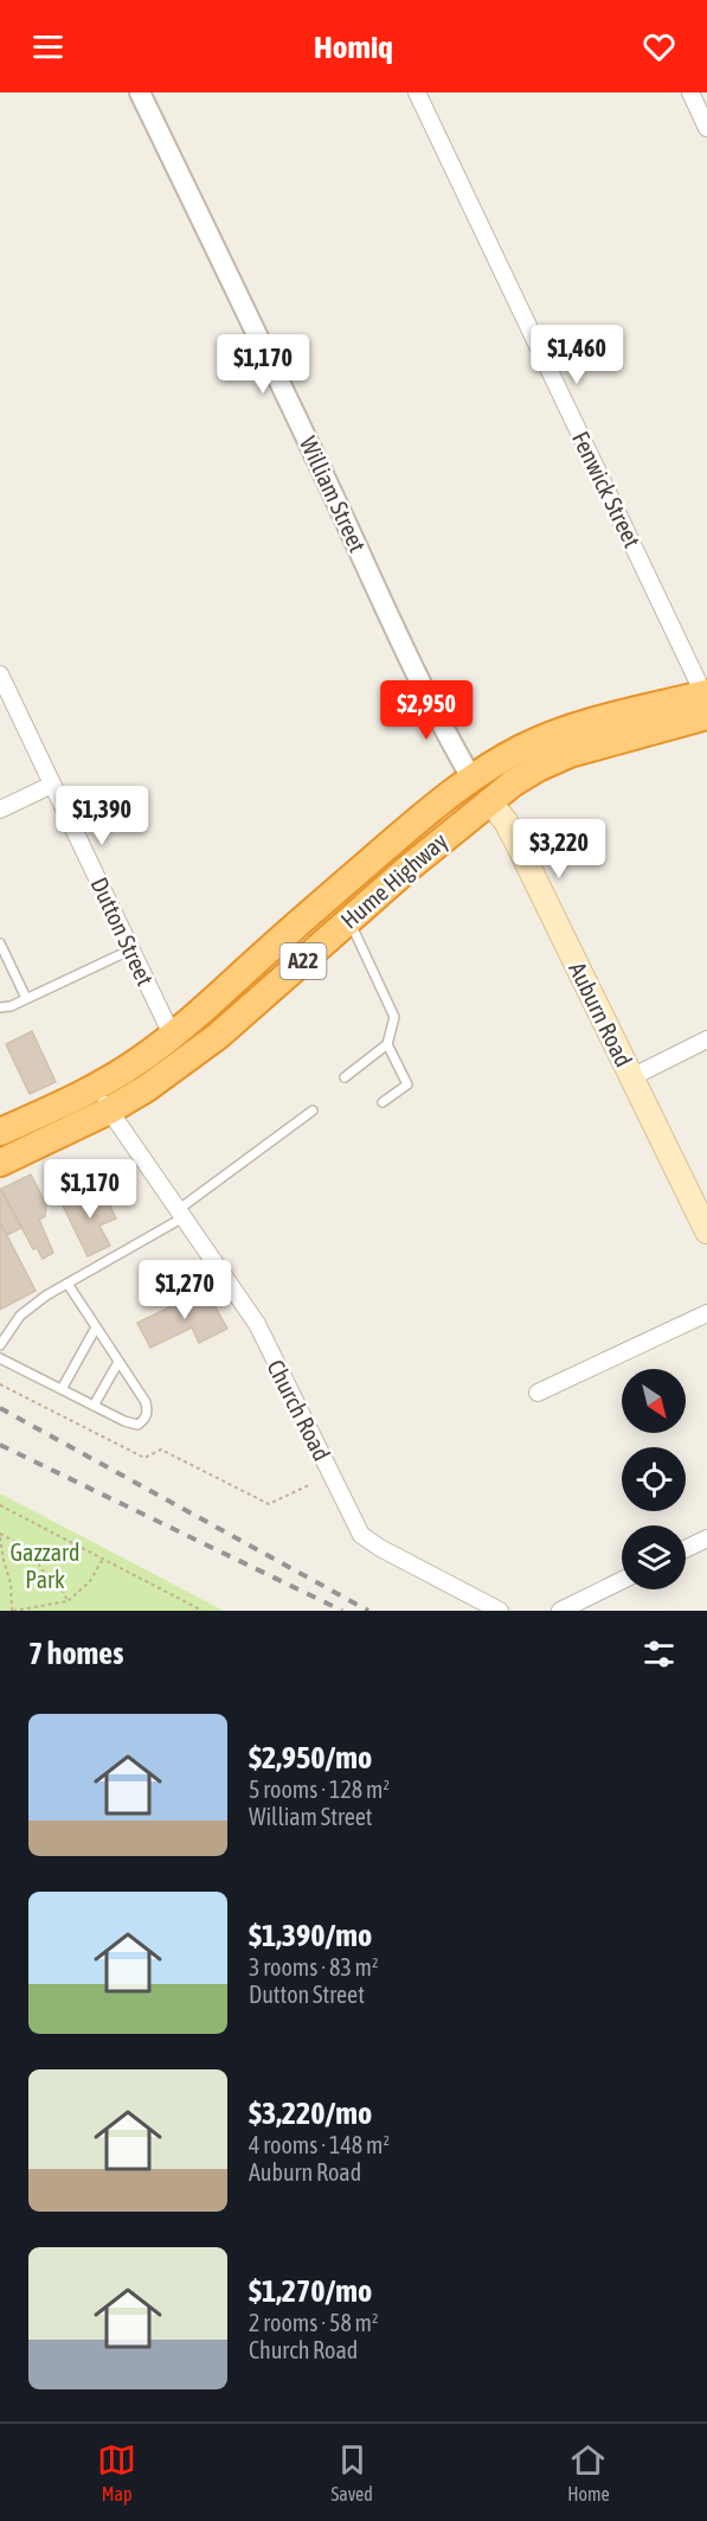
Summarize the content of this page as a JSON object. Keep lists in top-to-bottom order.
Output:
{
  "streets": {
    "highway": ["Hume Highway", "A22"],
    "main road": ["Auburn Road"],
    "street": [
      "Fenwick Street",
      "William Street",
      "Dutton Street",
      "Church Road"
    ]
  },
  "crossings": [
    ["Fenwick Street", "Hume Highway"],
    ["William Street", "Hume Highway"],
    ["Hume Highway", "Dutton Street"],
    ["Hume Highway", "Auburn Road"],
    ["Hume Highway", "Church Road"]
  ],
  "parks": ["Gazzard Park"],
  "north": "bottom right",
  "page": {
    "header": "Homiq",
    "price": [
      "$1,460",
      "$1,170",
      "$2,950",
      "$1,390",
      "$3,220",
      "$1,170",
      "$1,270"
    ],
    "heading": "7 homes",
    "list": [
      {
        "name": "$2,950/mo",
        "note": "5 rooms · 128 m² · William Street"
      },
      {
        "name": "$1,390/mo",
        "note": "3 rooms · 83 m² · Dutton Street"
      },
      {
        "name": "$3,220/mo",
        "note": "4 rooms · 148 m² · Auburn Road"
      },
      {
        "name": "$1,270/mo",
        "note": "2 rooms · 58 m² · Church Road"
      }
    ],
    "tabs": ["Map", "Saved", "Home"]
  }
}
